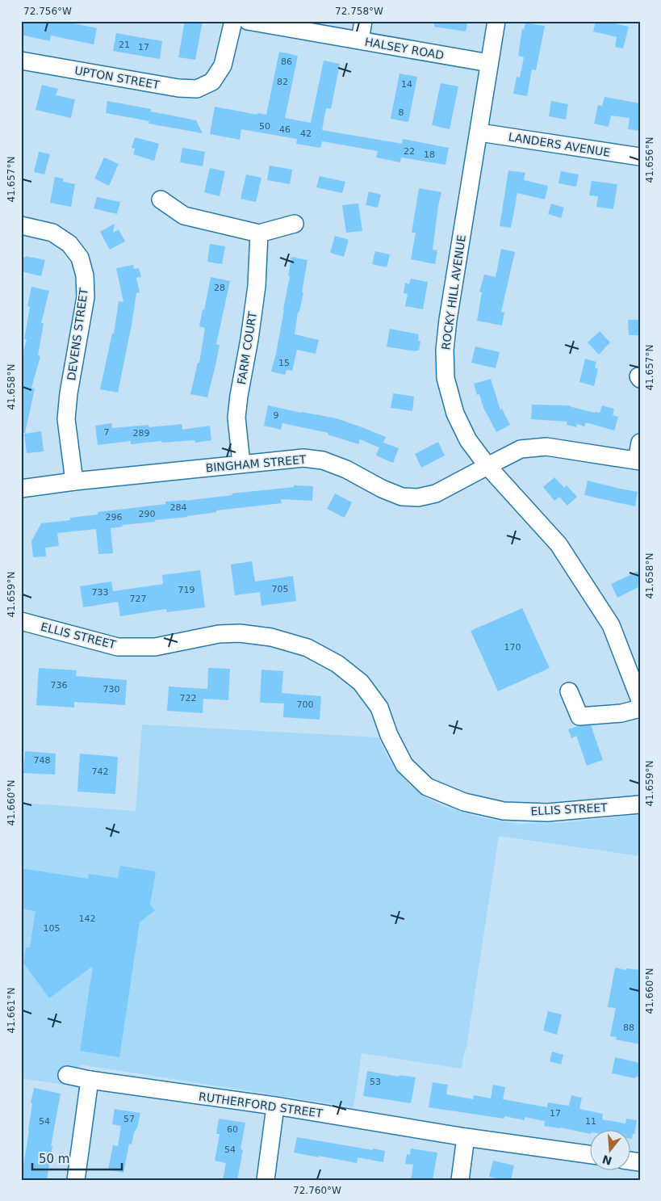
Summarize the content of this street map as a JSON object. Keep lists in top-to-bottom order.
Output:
{
  "streets": {
    "street": [
      "HALSEY ROAD",
      "UPTON STREET",
      "LANDERS AVENUE",
      "ROCKY HILL AVENUE",
      "DEVENS STREET",
      "FARM COURT",
      "BINGHAM STREET",
      "ELLIS STREET",
      "RUTHERFORD STREET"
    ]
  },
  "crossings": [
    ["HALSEY ROAD", "ROCKY HILL AVENUE"],
    ["LANDERS AVENUE", "ROCKY HILL AVENUE"],
    ["ROCKY HILL AVENUE", "BINGHAM STREET"],
    ["DEVENS STREET", "BINGHAM STREET"],
    ["FARM COURT", "BINGHAM STREET"]
  ],
  "house_numbers": [
    "21",
    "17",
    "86",
    "82",
    "14",
    "8",
    "50",
    "46",
    "42",
    "22",
    "18",
    "28",
    "15",
    "9",
    "7",
    "289",
    "284",
    "290",
    "296",
    "705",
    "719",
    "733",
    "727",
    "170",
    "736",
    "730",
    "722",
    "700",
    "748",
    "742",
    "142",
    "105",
    "88",
    "53",
    "17",
    "57",
    "54",
    "11",
    "60",
    "54"
  ],
  "scale_bar": "50 m",
  "north": "bottom",
  "coordinates": [
    "72.756°W",
    "72.758°W",
    "41.656°N",
    "41.657°N",
    "41.658°N",
    "41.659°N",
    "41.660°N",
    "41.661°N",
    "72.760°W"
  ]
}
